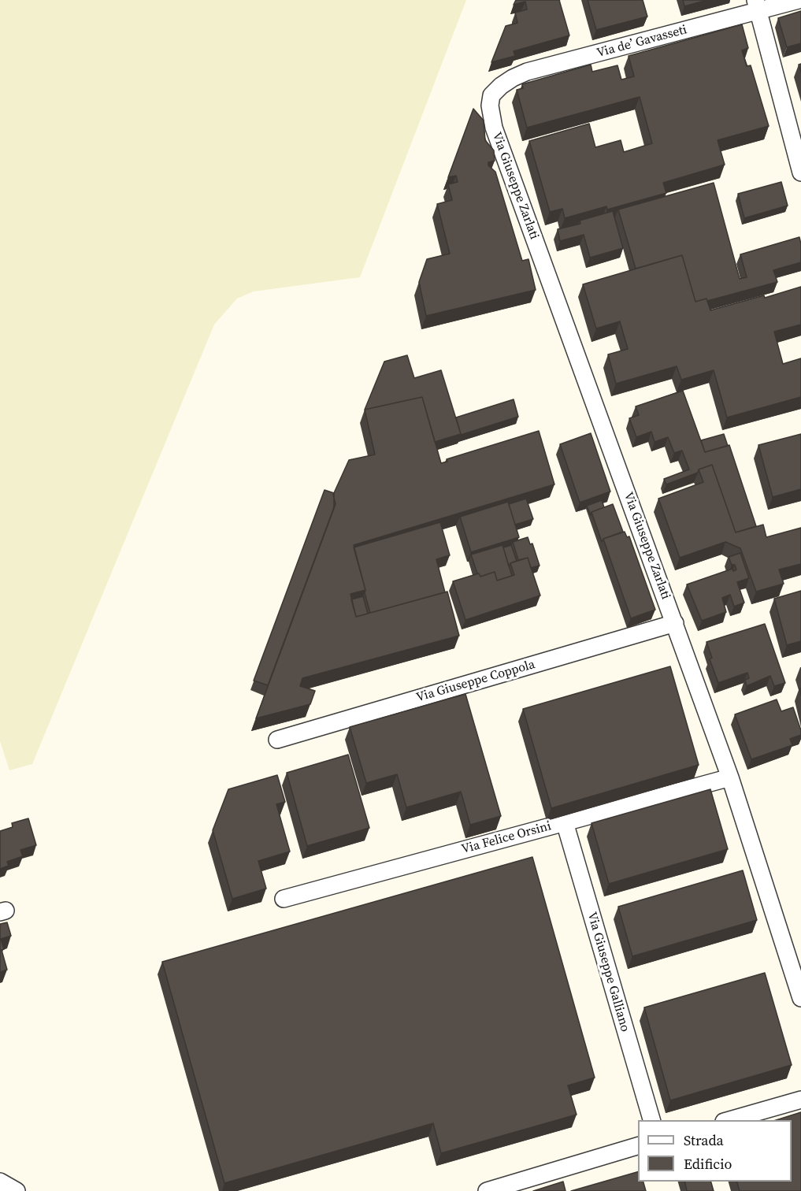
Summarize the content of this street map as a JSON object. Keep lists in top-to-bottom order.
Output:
{
  "streets": {
    "street": [
      "Via de’ Gavasseti",
      "Via Giuseppe Zarlati",
      "Via Giuseppe Coppola",
      "Via Felice Orsini",
      "Via Giuseppe Galliano"
    ]
  },
  "crossings": [
    ["Via de’ Gavasseti", "Via Giuseppe Zarlati"],
    ["Via Giuseppe Zarlati", "Via Giuseppe Coppola"],
    ["Via Giuseppe Zarlati", "Via Felice Orsini"],
    ["Via Felice Orsini", "Via Giuseppe Galliano"]
  ],
  "legend": ["Strada", "Edificio"]
}
